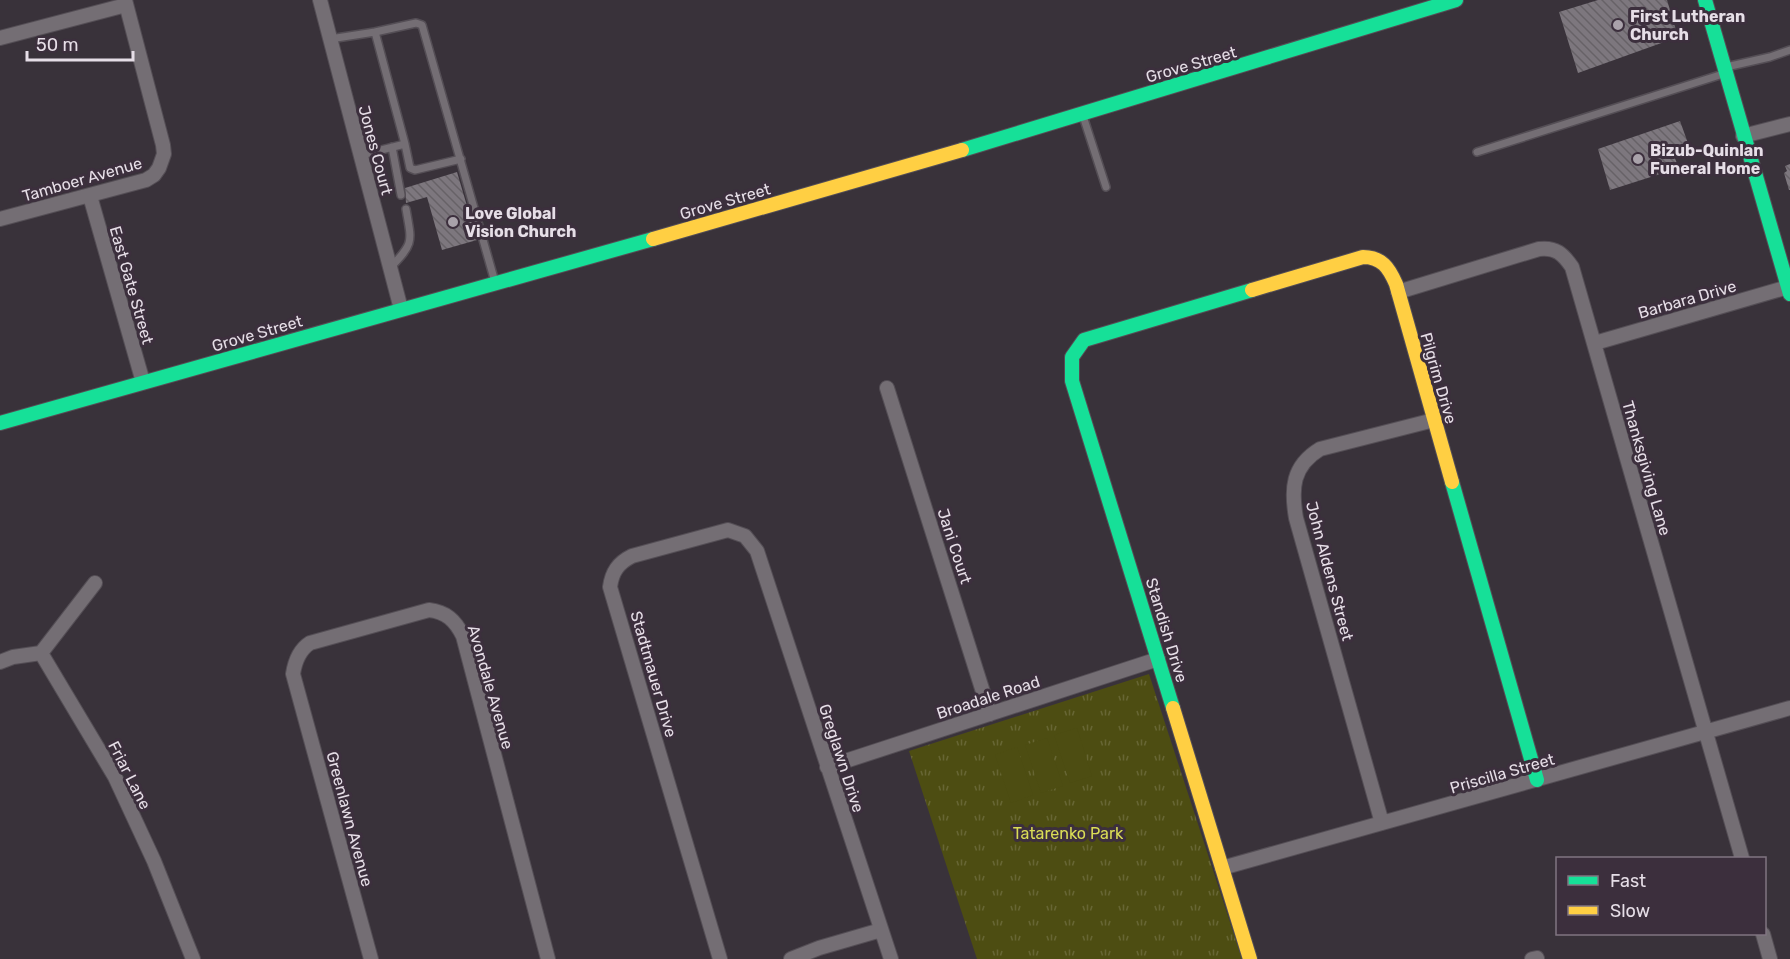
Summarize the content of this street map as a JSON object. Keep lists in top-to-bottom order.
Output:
{
  "streets": {
    "street": [
      "Grove Street",
      "Jones Court",
      "Tamboer Avenue",
      "East Gate Street",
      "Barbara Drive",
      "Pilgrim Drive",
      "Thanksgiving Lane",
      "Jani Court",
      "John Aldens Street",
      "Standish Drive",
      "Stadtmauer Drive",
      "Avondale Avenue",
      "Broadale Road",
      "Greglawn Drive",
      "Priscilla Street",
      "Friar Lane",
      "Greenlawn Avenue"
    ]
  },
  "crossings": [
    ["Grove Street", "Jones Court"],
    ["Grove Street", "East Gate Street"],
    ["Tamboer Avenue", "East Gate Street"],
    ["Barbara Drive", "Thanksgiving Lane"],
    ["Pilgrim Drive", "Thanksgiving Lane"],
    ["Pilgrim Drive", "John Aldens Street"],
    ["Pilgrim Drive", "Standish Drive"],
    ["Pilgrim Drive", "Priscilla Street"],
    ["Thanksgiving Lane", "Priscilla Street"],
    ["Jani Court", "Broadale Road"],
    ["John Aldens Street", "Priscilla Street"],
    ["Standish Drive", "Broadale Road"],
    ["Standish Drive", "Priscilla Street"],
    ["Stadtmauer Drive", "Greglawn Drive"],
    ["Avondale Avenue", "Greenlawn Avenue"],
    ["Broadale Road", "Greglawn Drive"]
  ],
  "parks": ["Tatarenko Park"],
  "places": ["First Lutheran Church", "Bizub-Quinlan Funeral Home", "Love Global Vision Church"],
  "legend": ["Fast", "Slow"],
  "scale_bar": "50 m"
}
